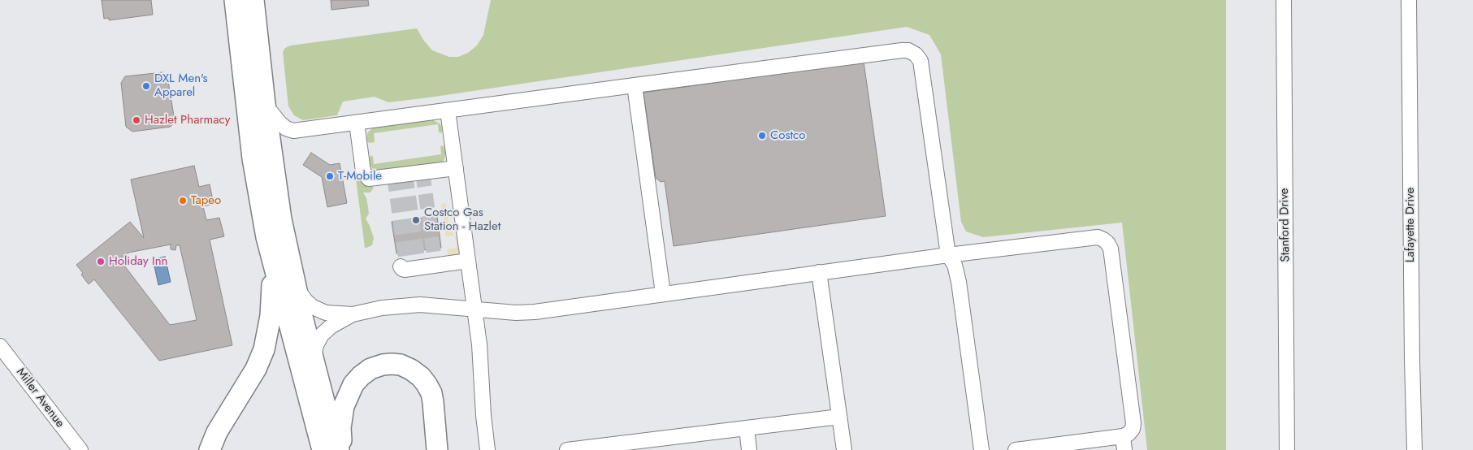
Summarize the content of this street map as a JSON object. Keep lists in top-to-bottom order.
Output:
{
  "streets": {
    "street": ["Stanford Drive", "Lafayette Drive", "Miller Avenue"]
  },
  "places": [
    "DXL Men's Apparel",
    "Hazlet Pharmacy",
    "Costco",
    "T-Mobile",
    "Tapeo",
    "Costco Gas Station - Hazlet",
    "Holiday Inn"
  ]
}
